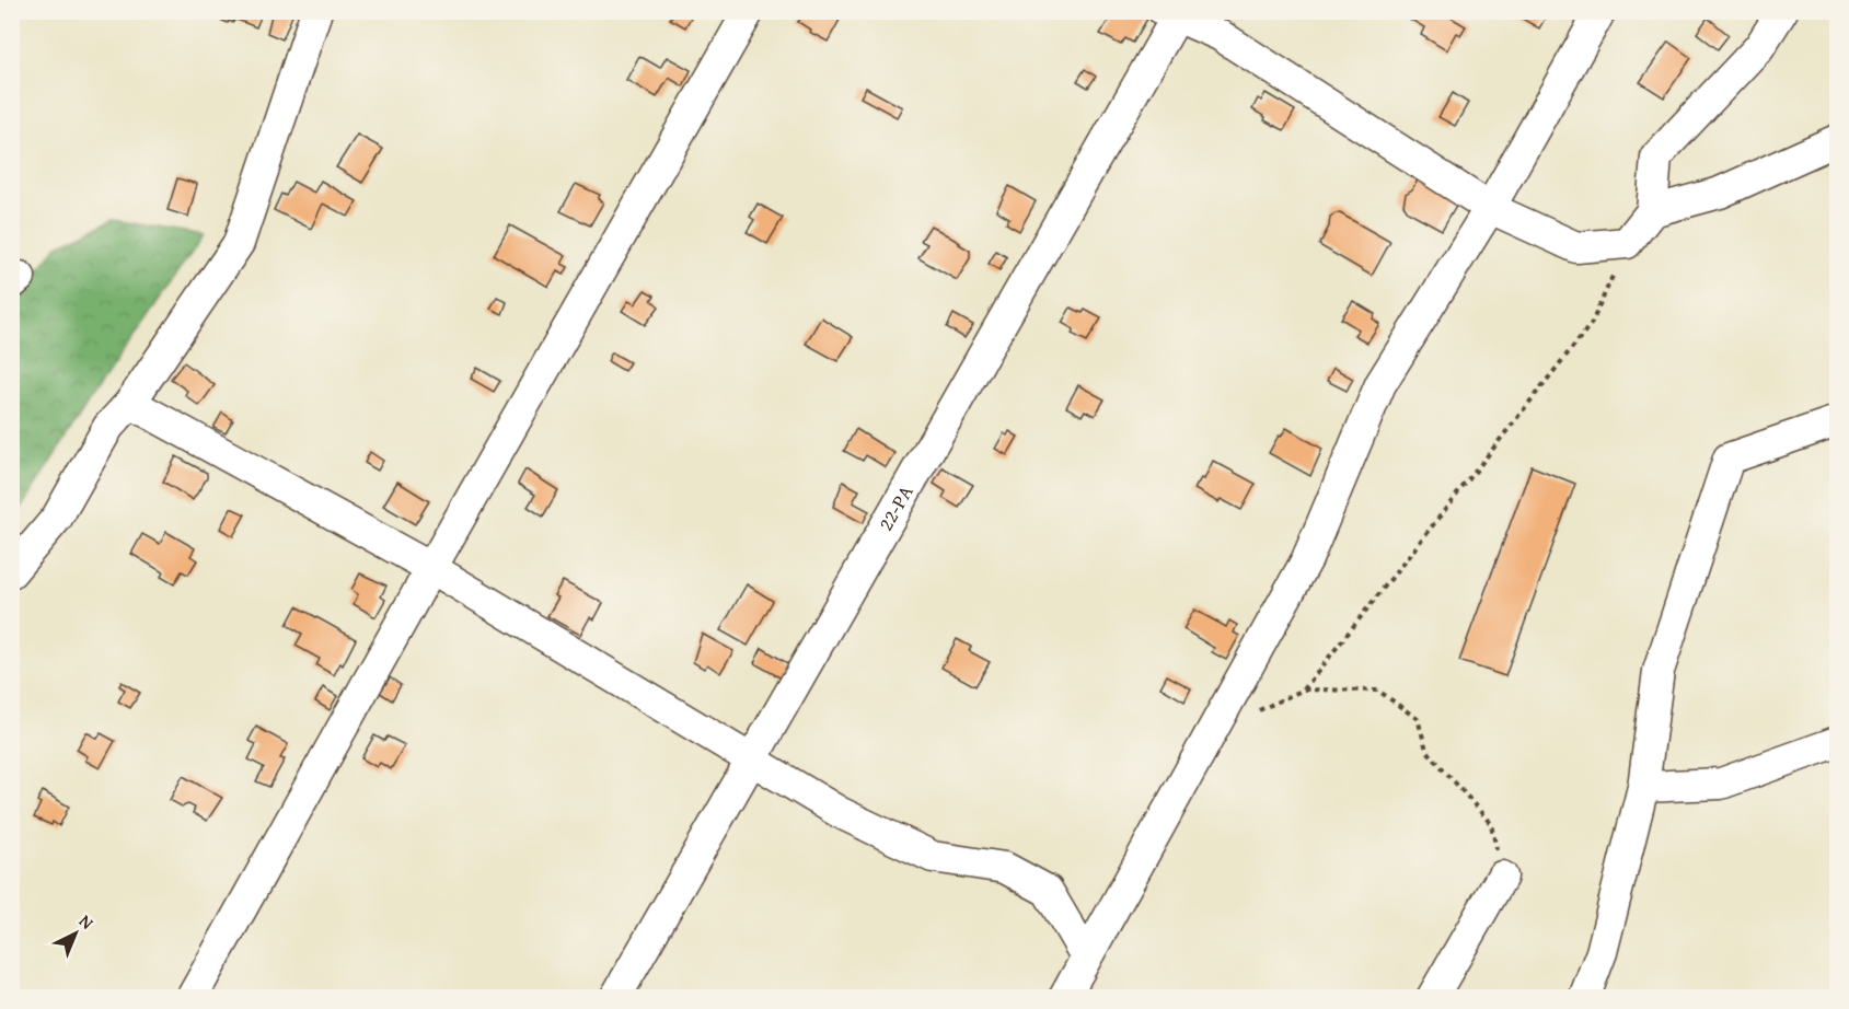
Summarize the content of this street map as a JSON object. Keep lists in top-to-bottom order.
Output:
{
  "streets": {
    "street": ["22-РА"]
  },
  "north": "top right"
}
